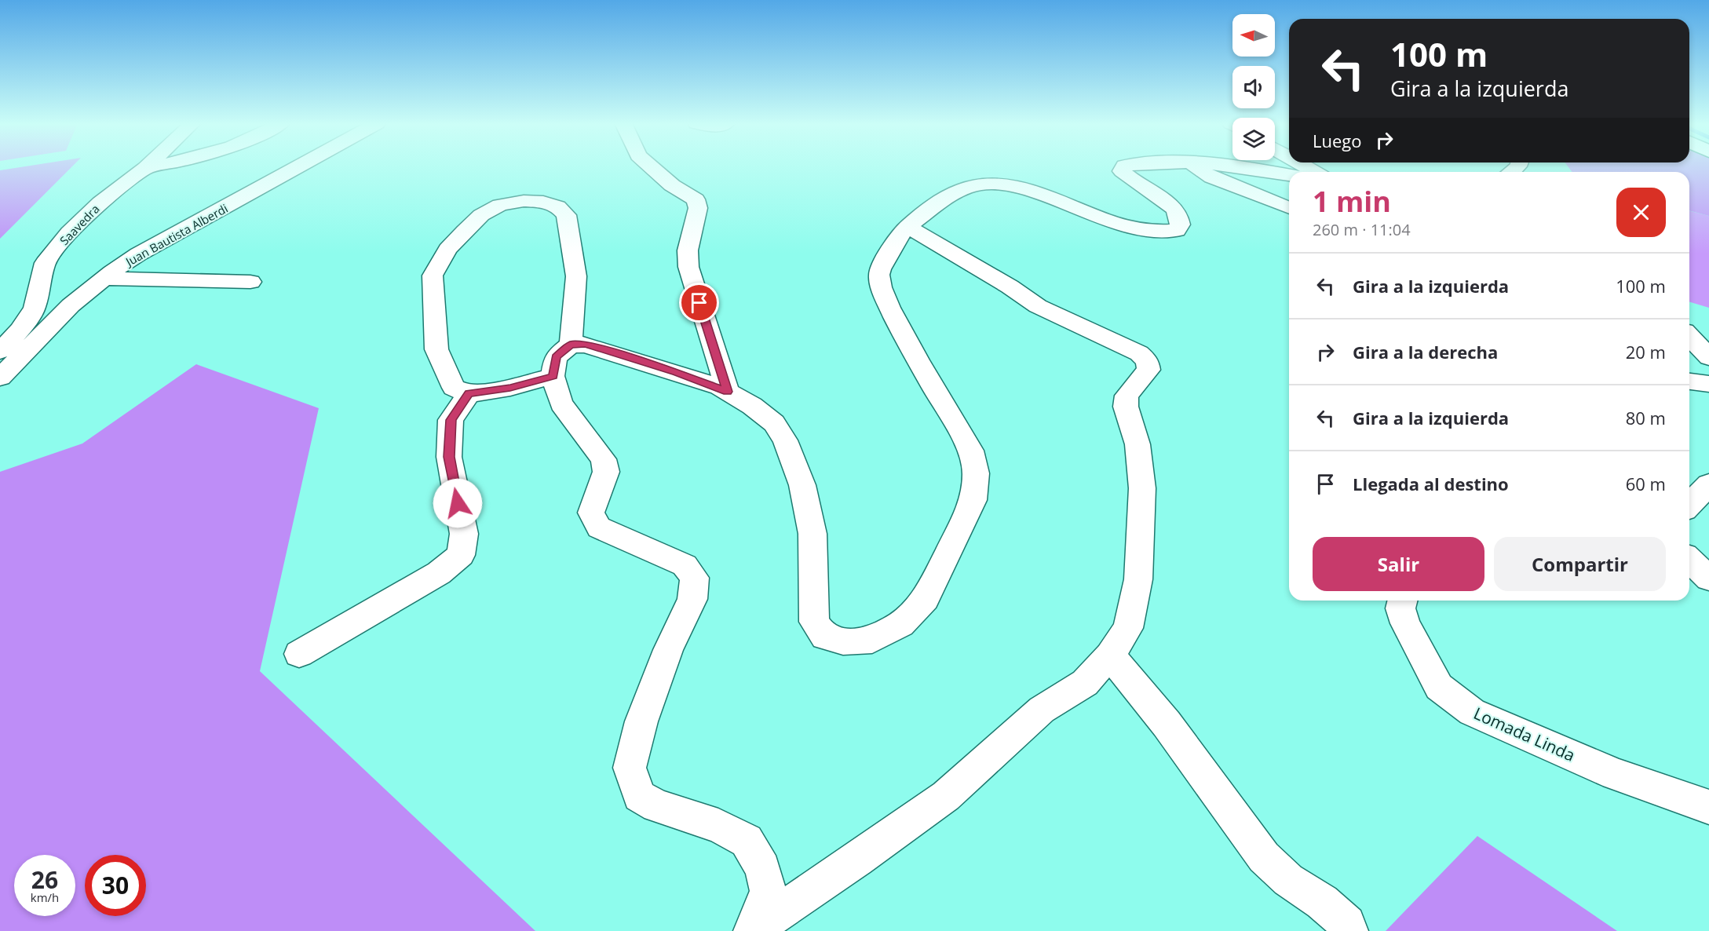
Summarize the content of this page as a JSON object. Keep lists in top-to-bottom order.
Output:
{
  "streets": {
    "street": ["Saavedra", "Juan Bautista Alberdi", "Lomada Linda"]
  },
  "north": "left",
  "page": {
    "turn": ["100 m", "Gira a la izquierda"],
    "then": "Luego",
    "heading": ["1 min", "260 m · 11:04"],
    "list": [
      {
        "name": "Gira a la izquierda",
        "value": "100 m"
      },
      {
        "name": "Gira a la derecha",
        "value": "20 m"
      },
      {
        "name": "Gira a la izquierda",
        "value": "80 m"
      },
      {
        "name": "Llegada al destino",
        "value": "60 m"
      }
    ],
    "buttons": ["Salir", "Compartir"],
    "speed": "26 km/h",
    "limit": "30"
  }
}
